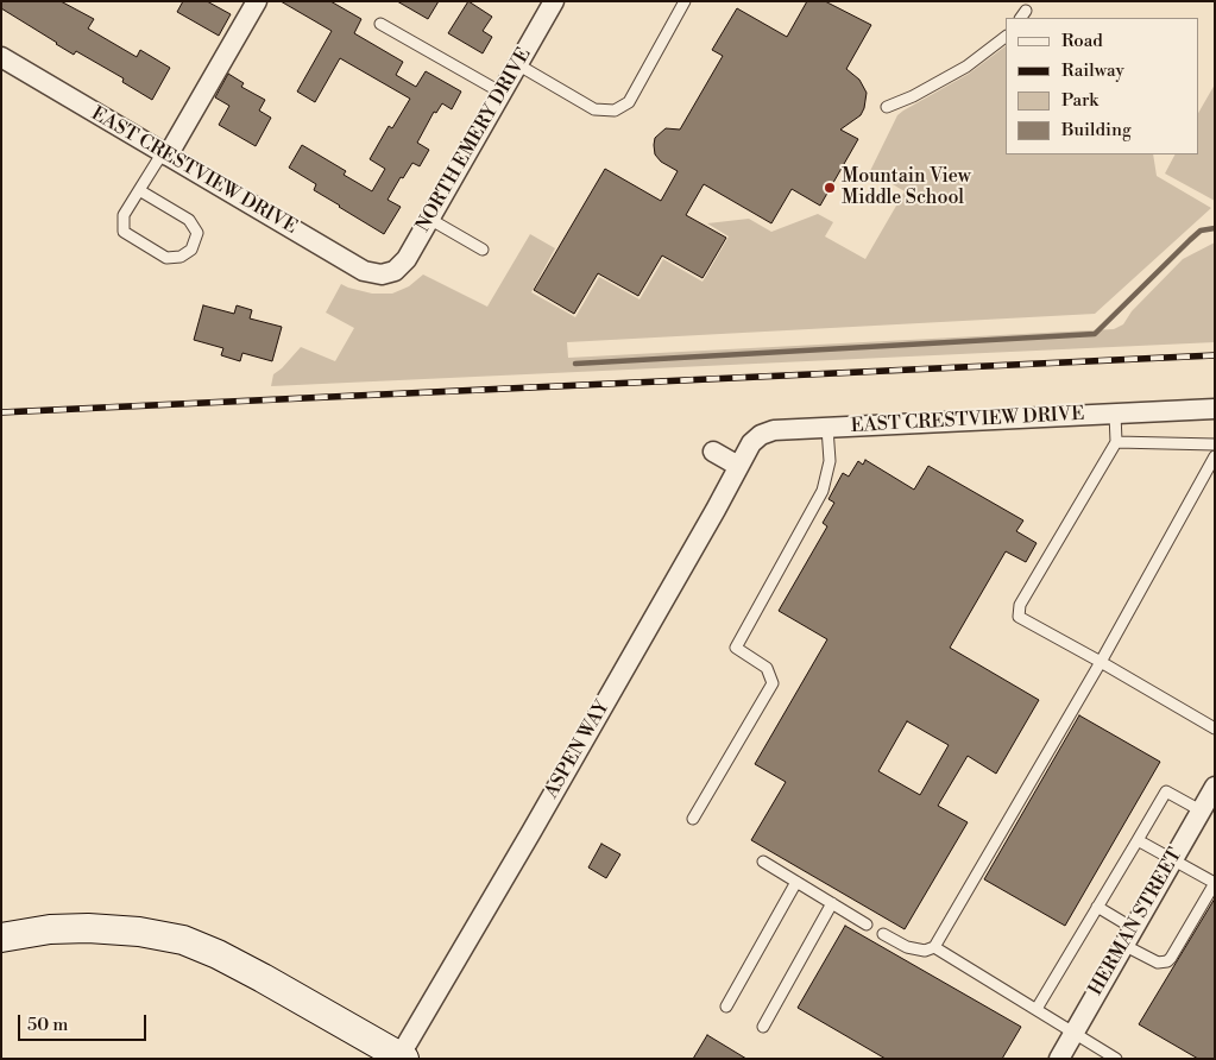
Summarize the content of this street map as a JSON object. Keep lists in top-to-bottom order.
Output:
{
  "streets": {
    "street": [
      "NORTH EMERY DRIVE",
      "EAST CRESTVIEW DRIVE",
      "ASPEN WAY",
      "HERMAN STREET"
    ]
  },
  "crossings": [
    ["NORTH EMERY DRIVE", "EAST CRESTVIEW DRIVE"],
    ["EAST CRESTVIEW DRIVE", "ASPEN WAY"]
  ],
  "places": ["Mountain View Middle School"],
  "legend": [
    "Road",
    "Railway",
    "Park",
    "Building"
  ],
  "scale_bar": "50 m"
}
